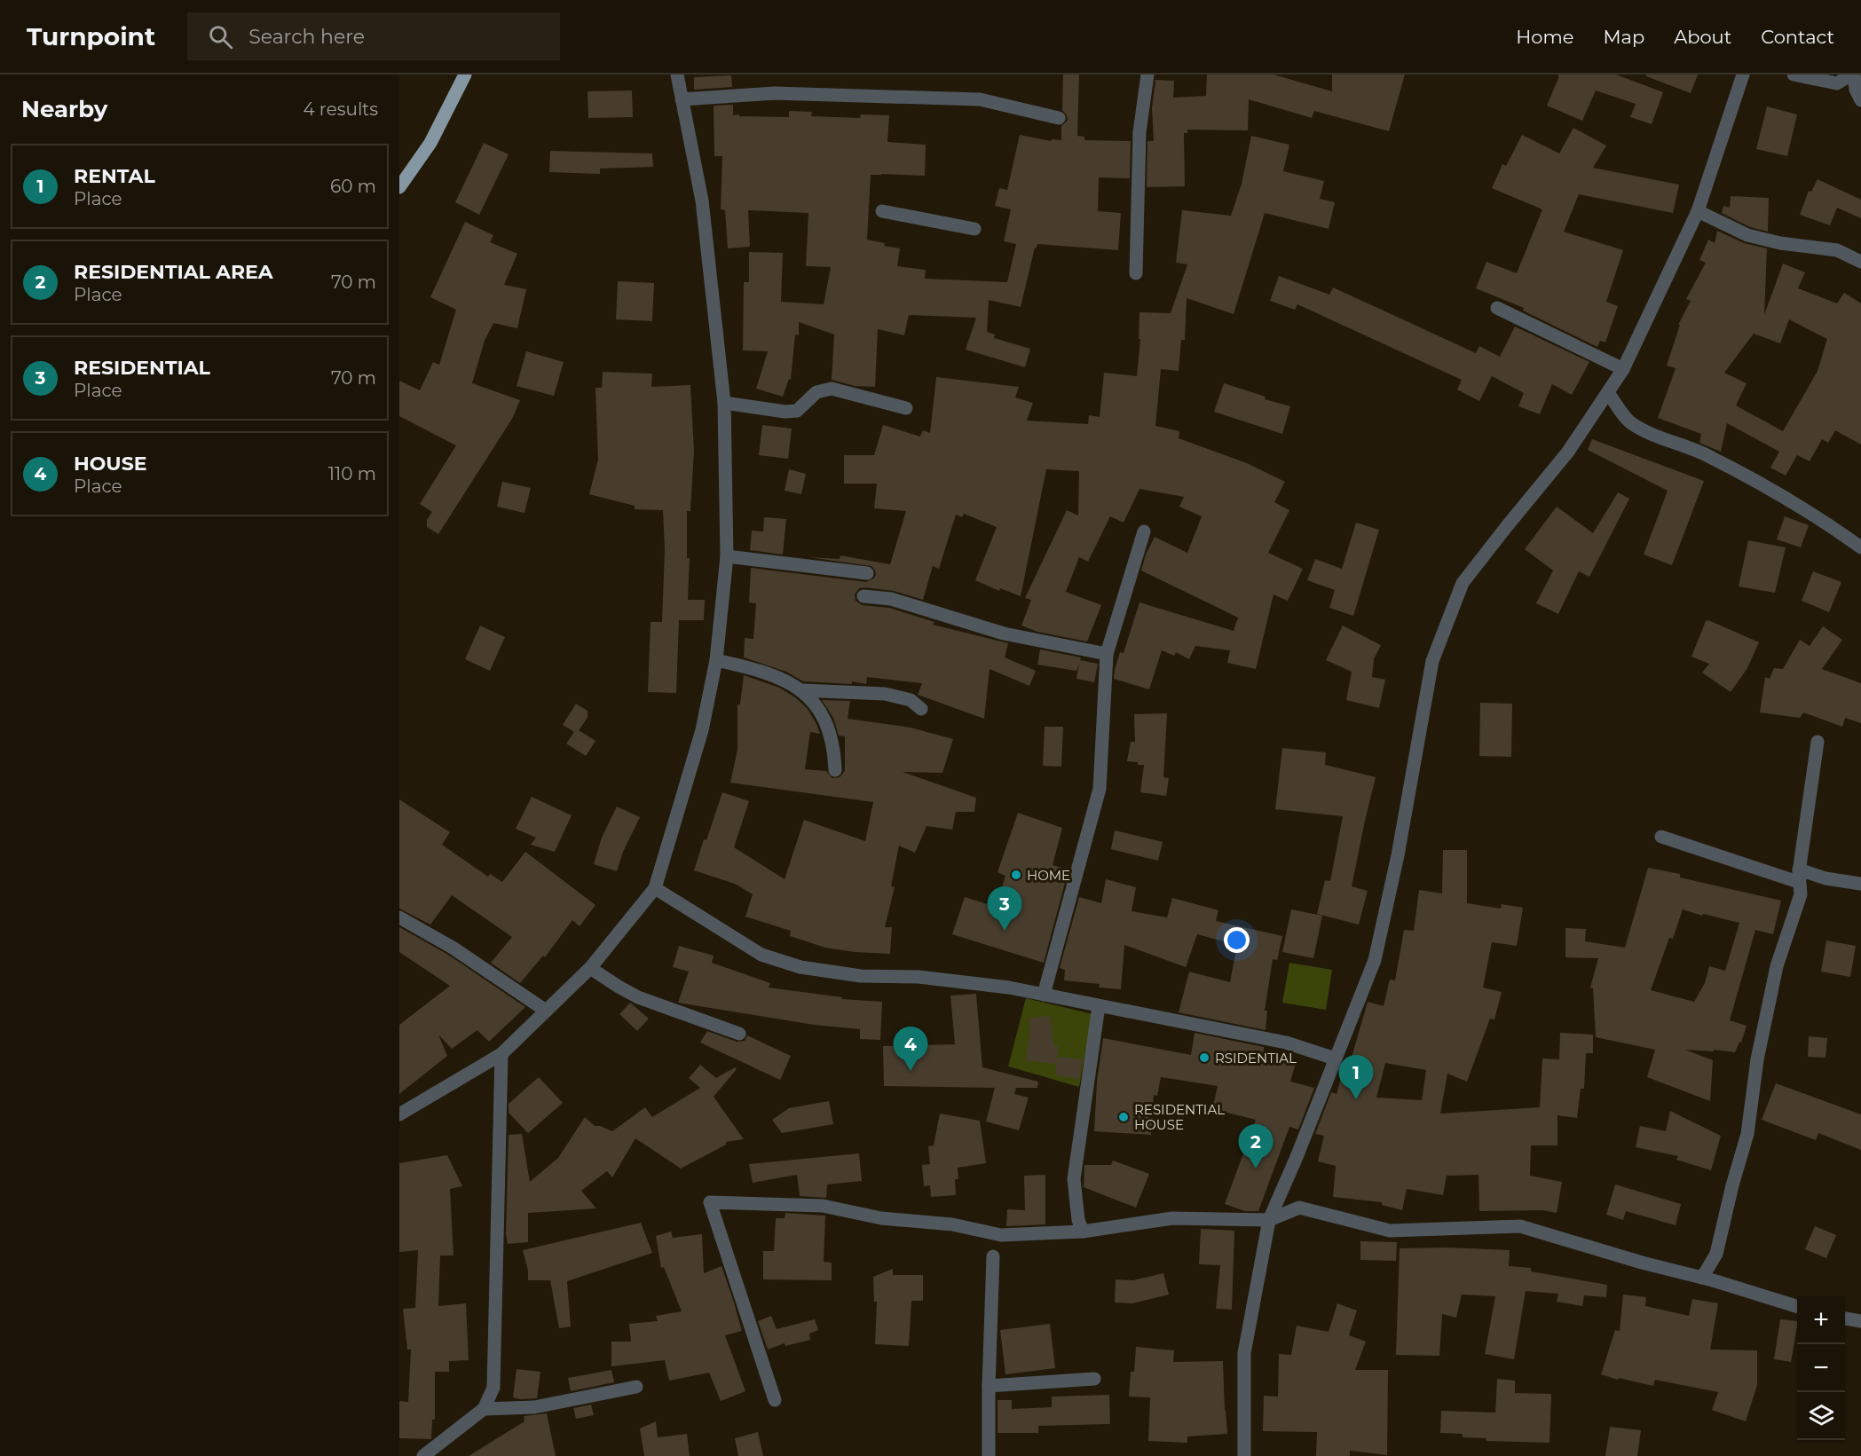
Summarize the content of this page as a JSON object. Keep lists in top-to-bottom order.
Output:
{
  "places": ["HOME", "RSIDENTIAL", "RESIDENTIAL HOUSE"],
  "page": {
    "header": "Turnpoint",
    "search": "Search here",
    "nav": [
      "Home",
      "Map",
      "About",
      "Contact"
    ],
    "heading": ["Nearby", "4 results"],
    "list": [
      {
        "mark": "1",
        "name": "RENTAL",
        "note": "Place",
        "value": "60 m"
      },
      {
        "mark": "2",
        "name": "RESIDENTIAL AREA",
        "note": "Place",
        "value": "70 m"
      },
      {
        "mark": "3",
        "name": "RESIDENTIAL",
        "note": "Place",
        "value": "70 m"
      },
      {
        "mark": "4",
        "name": "HOUSE",
        "note": "Place",
        "value": "110 m"
      }
    ],
    "pins": [
      "3",
      "4",
      "1",
      "2"
    ],
    "map_buttons": ["+", "−"]
  }
}
